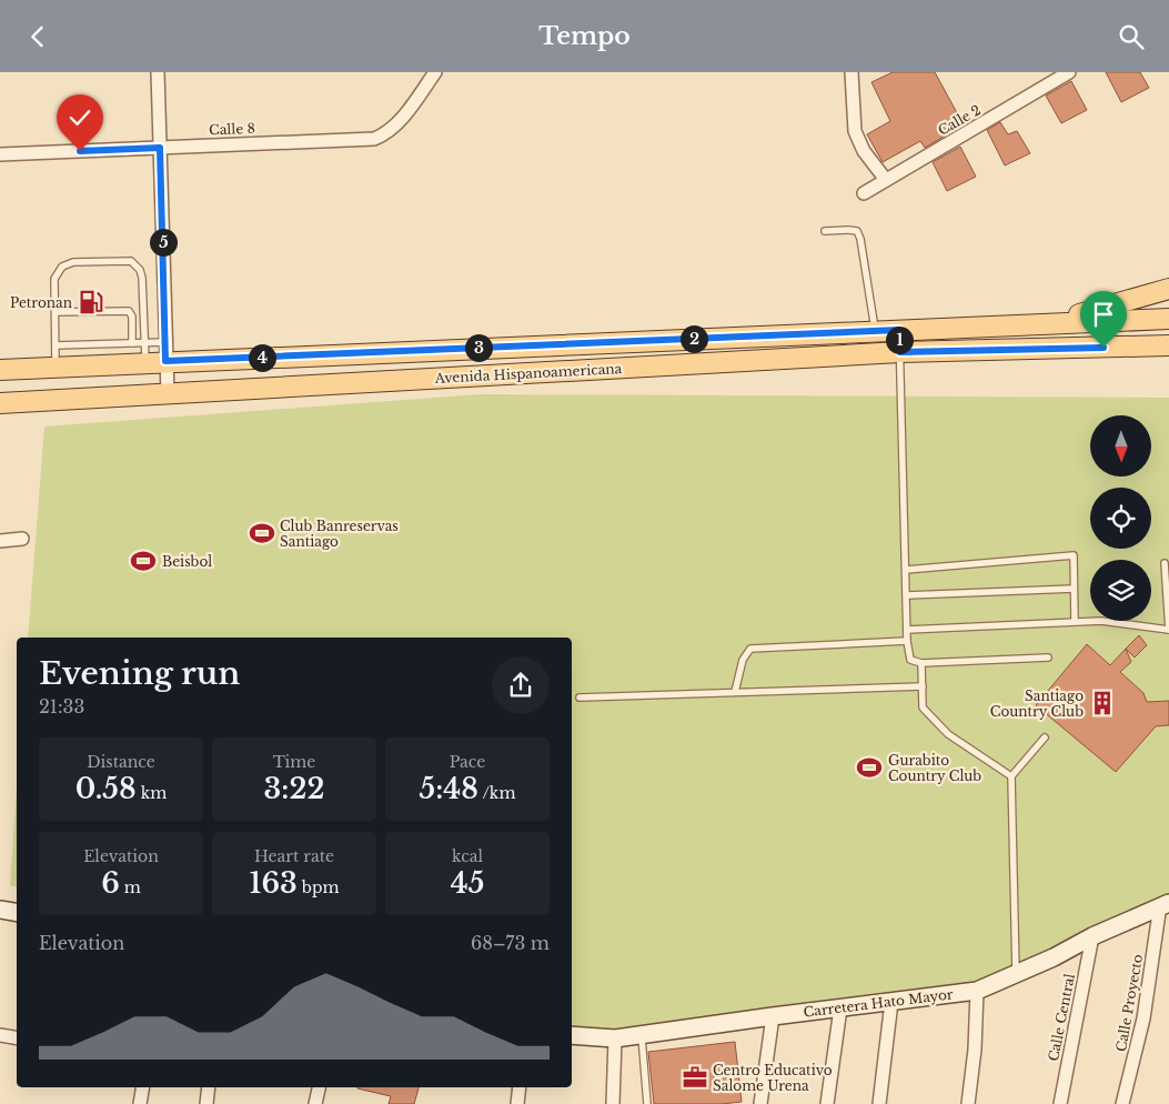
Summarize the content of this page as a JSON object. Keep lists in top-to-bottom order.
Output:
{
  "streets": {
    "main road": ["Avenida Hispanoamericana"],
    "street": [
      "Calle 2",
      "Calle 8",
      "Carretera Hato Mayor",
      "Calle Proyecto",
      "Calle Central"
    ]
  },
  "crossings": [
    ["Carretera Hato Mayor", "Calle Proyecto"],
    ["Carretera Hato Mayor", "Calle Central"]
  ],
  "places": {
    "fuel station": ["Petronan"],
    "sports": ["Club Banreservas Santiago", "Beisbol", "Gurabito Country Club"],
    "building": ["Santiago Country Club"],
    "office": ["Centro Educativo Salome Urena"]
  },
  "north": "bottom",
  "page": {
    "header": "Tempo",
    "pins": [
      "5",
      "2",
      "1",
      "3",
      "4"
    ],
    "heading": ["Evening run", "21:33"],
    "stats": [
      ["Distance", "0.58 km"],
      ["Time", "3:22"],
      ["Pace", "5:48 /km"],
      ["Elevation", "6 m"],
      ["Heart rate", "163 bpm"],
      ["kcal", "45"]
    ],
    "chart": ["Elevation", "68–73 m"]
  }
}
